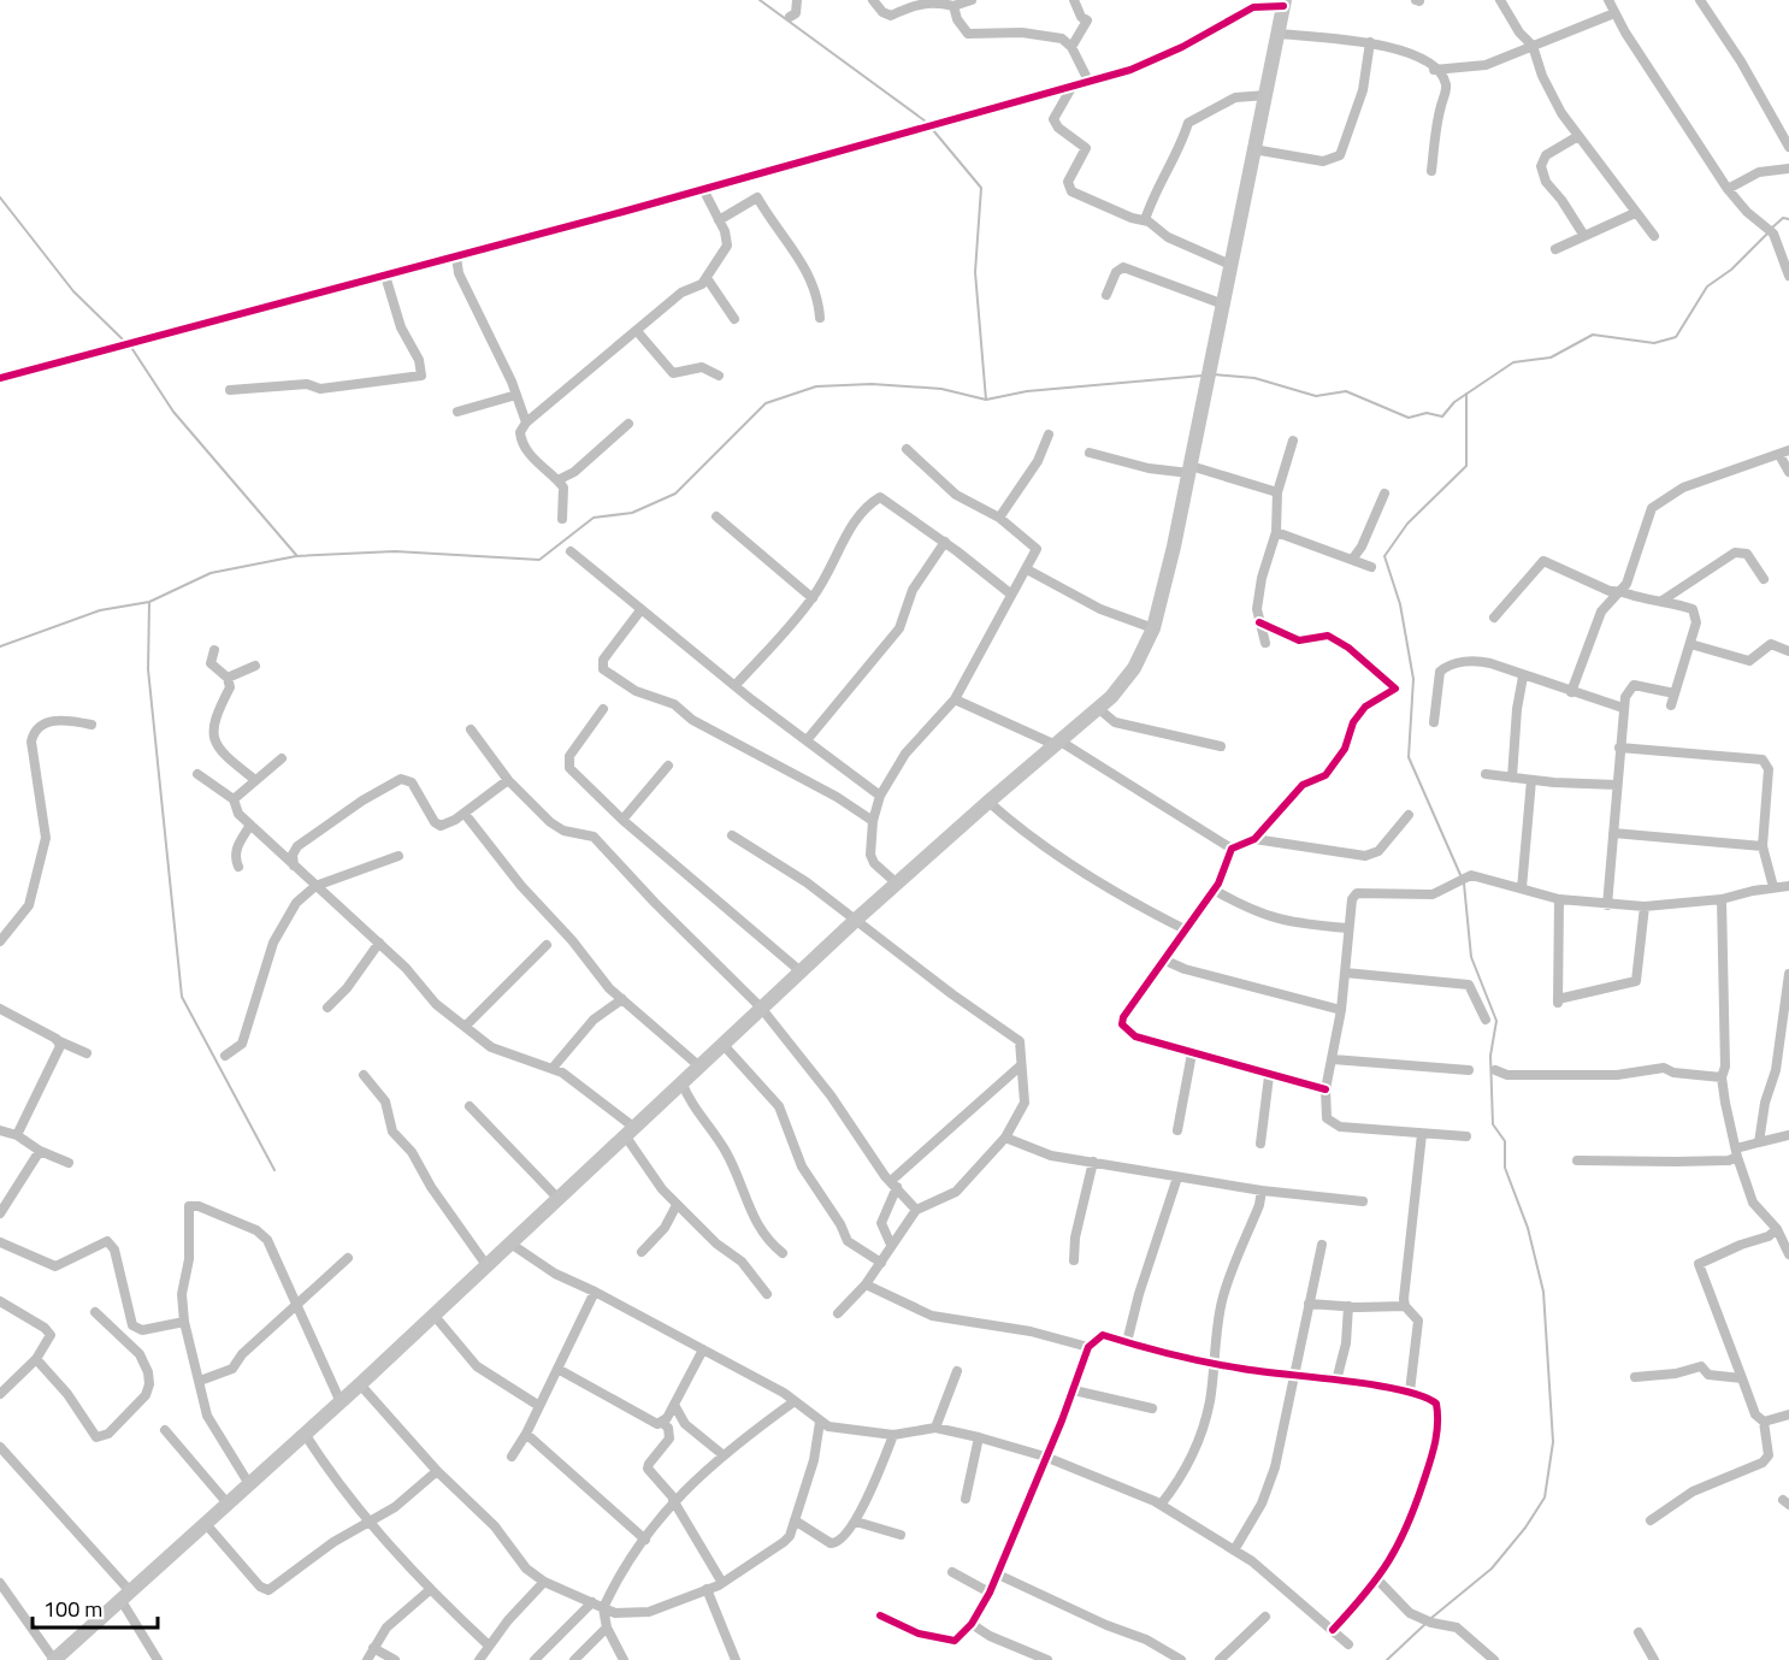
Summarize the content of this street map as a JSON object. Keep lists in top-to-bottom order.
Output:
{
  "scale_bar": "100 m"
}
